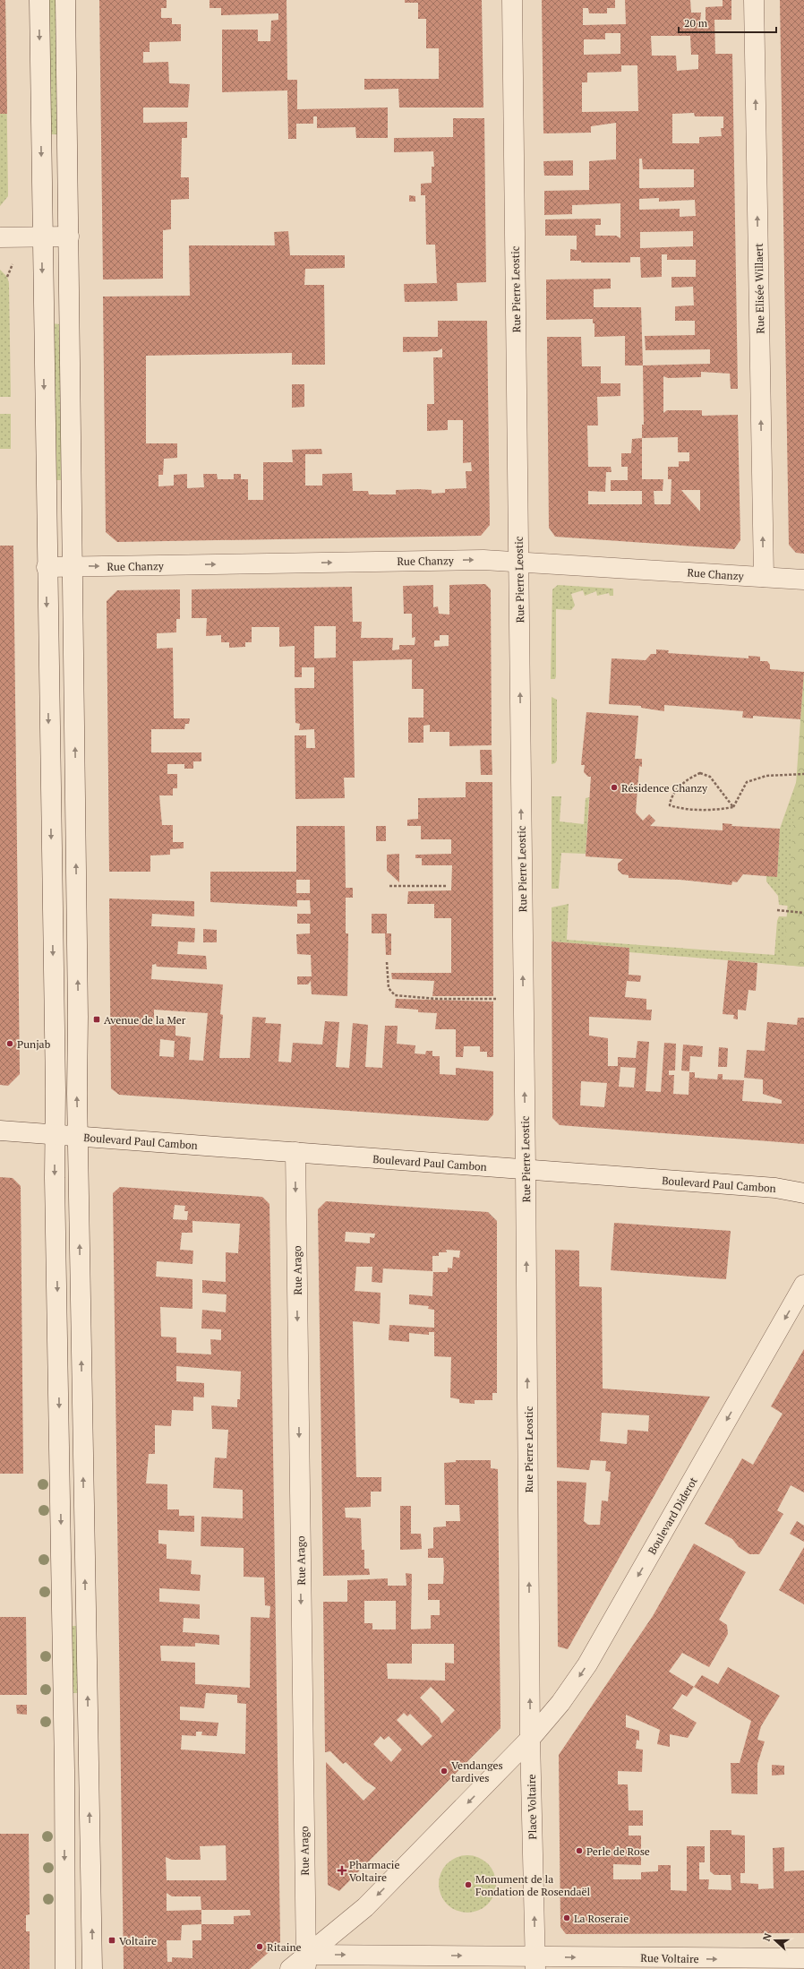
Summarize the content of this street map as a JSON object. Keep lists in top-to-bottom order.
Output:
{
  "streets": {
    "street": [
      "Rue Elisée Willaert",
      "Rue Pierre Leostic",
      "Rue Chanzy",
      "Boulevard Paul Cambon",
      "Rue Arago",
      "Boulevard Diderot",
      "Place Voltaire",
      "Rue Voltaire"
    ]
  },
  "crossings": [
    ["Rue Elisée Willaert", "Rue Chanzy"],
    ["Rue Pierre Leostic", "Rue Chanzy"],
    ["Rue Pierre Leostic", "Boulevard Paul Cambon"],
    ["Rue Pierre Leostic", "Boulevard Diderot"],
    ["Rue Pierre Leostic", "Place Voltaire"],
    ["Boulevard Paul Cambon", "Rue Arago"],
    ["Boulevard Diderot", "Place Voltaire"],
    ["Place Voltaire", "Rue Voltaire"]
  ],
  "one_way": [
    "Rue Elisée Willaert",
    "Rue Pierre Leostic",
    "Rue Chanzy",
    "Rue Arago",
    "Boulevard Diderot",
    "Place Voltaire",
    "Rue Voltaire"
  ],
  "places": {
    "other": [
      "Résidence Chanzy",
      "Punjab",
      "Vendanges tardives",
      "Perle de Rose",
      "Monument de la Fondation de Rosendaël",
      "La Roseraie",
      "Ritaine"
    ],
    "transit": ["Avenue de la Mer", "Voltaire"],
    "health": ["Pharmacie Voltaire"]
  },
  "scale_bar": "20 m",
  "north": "left"
}
